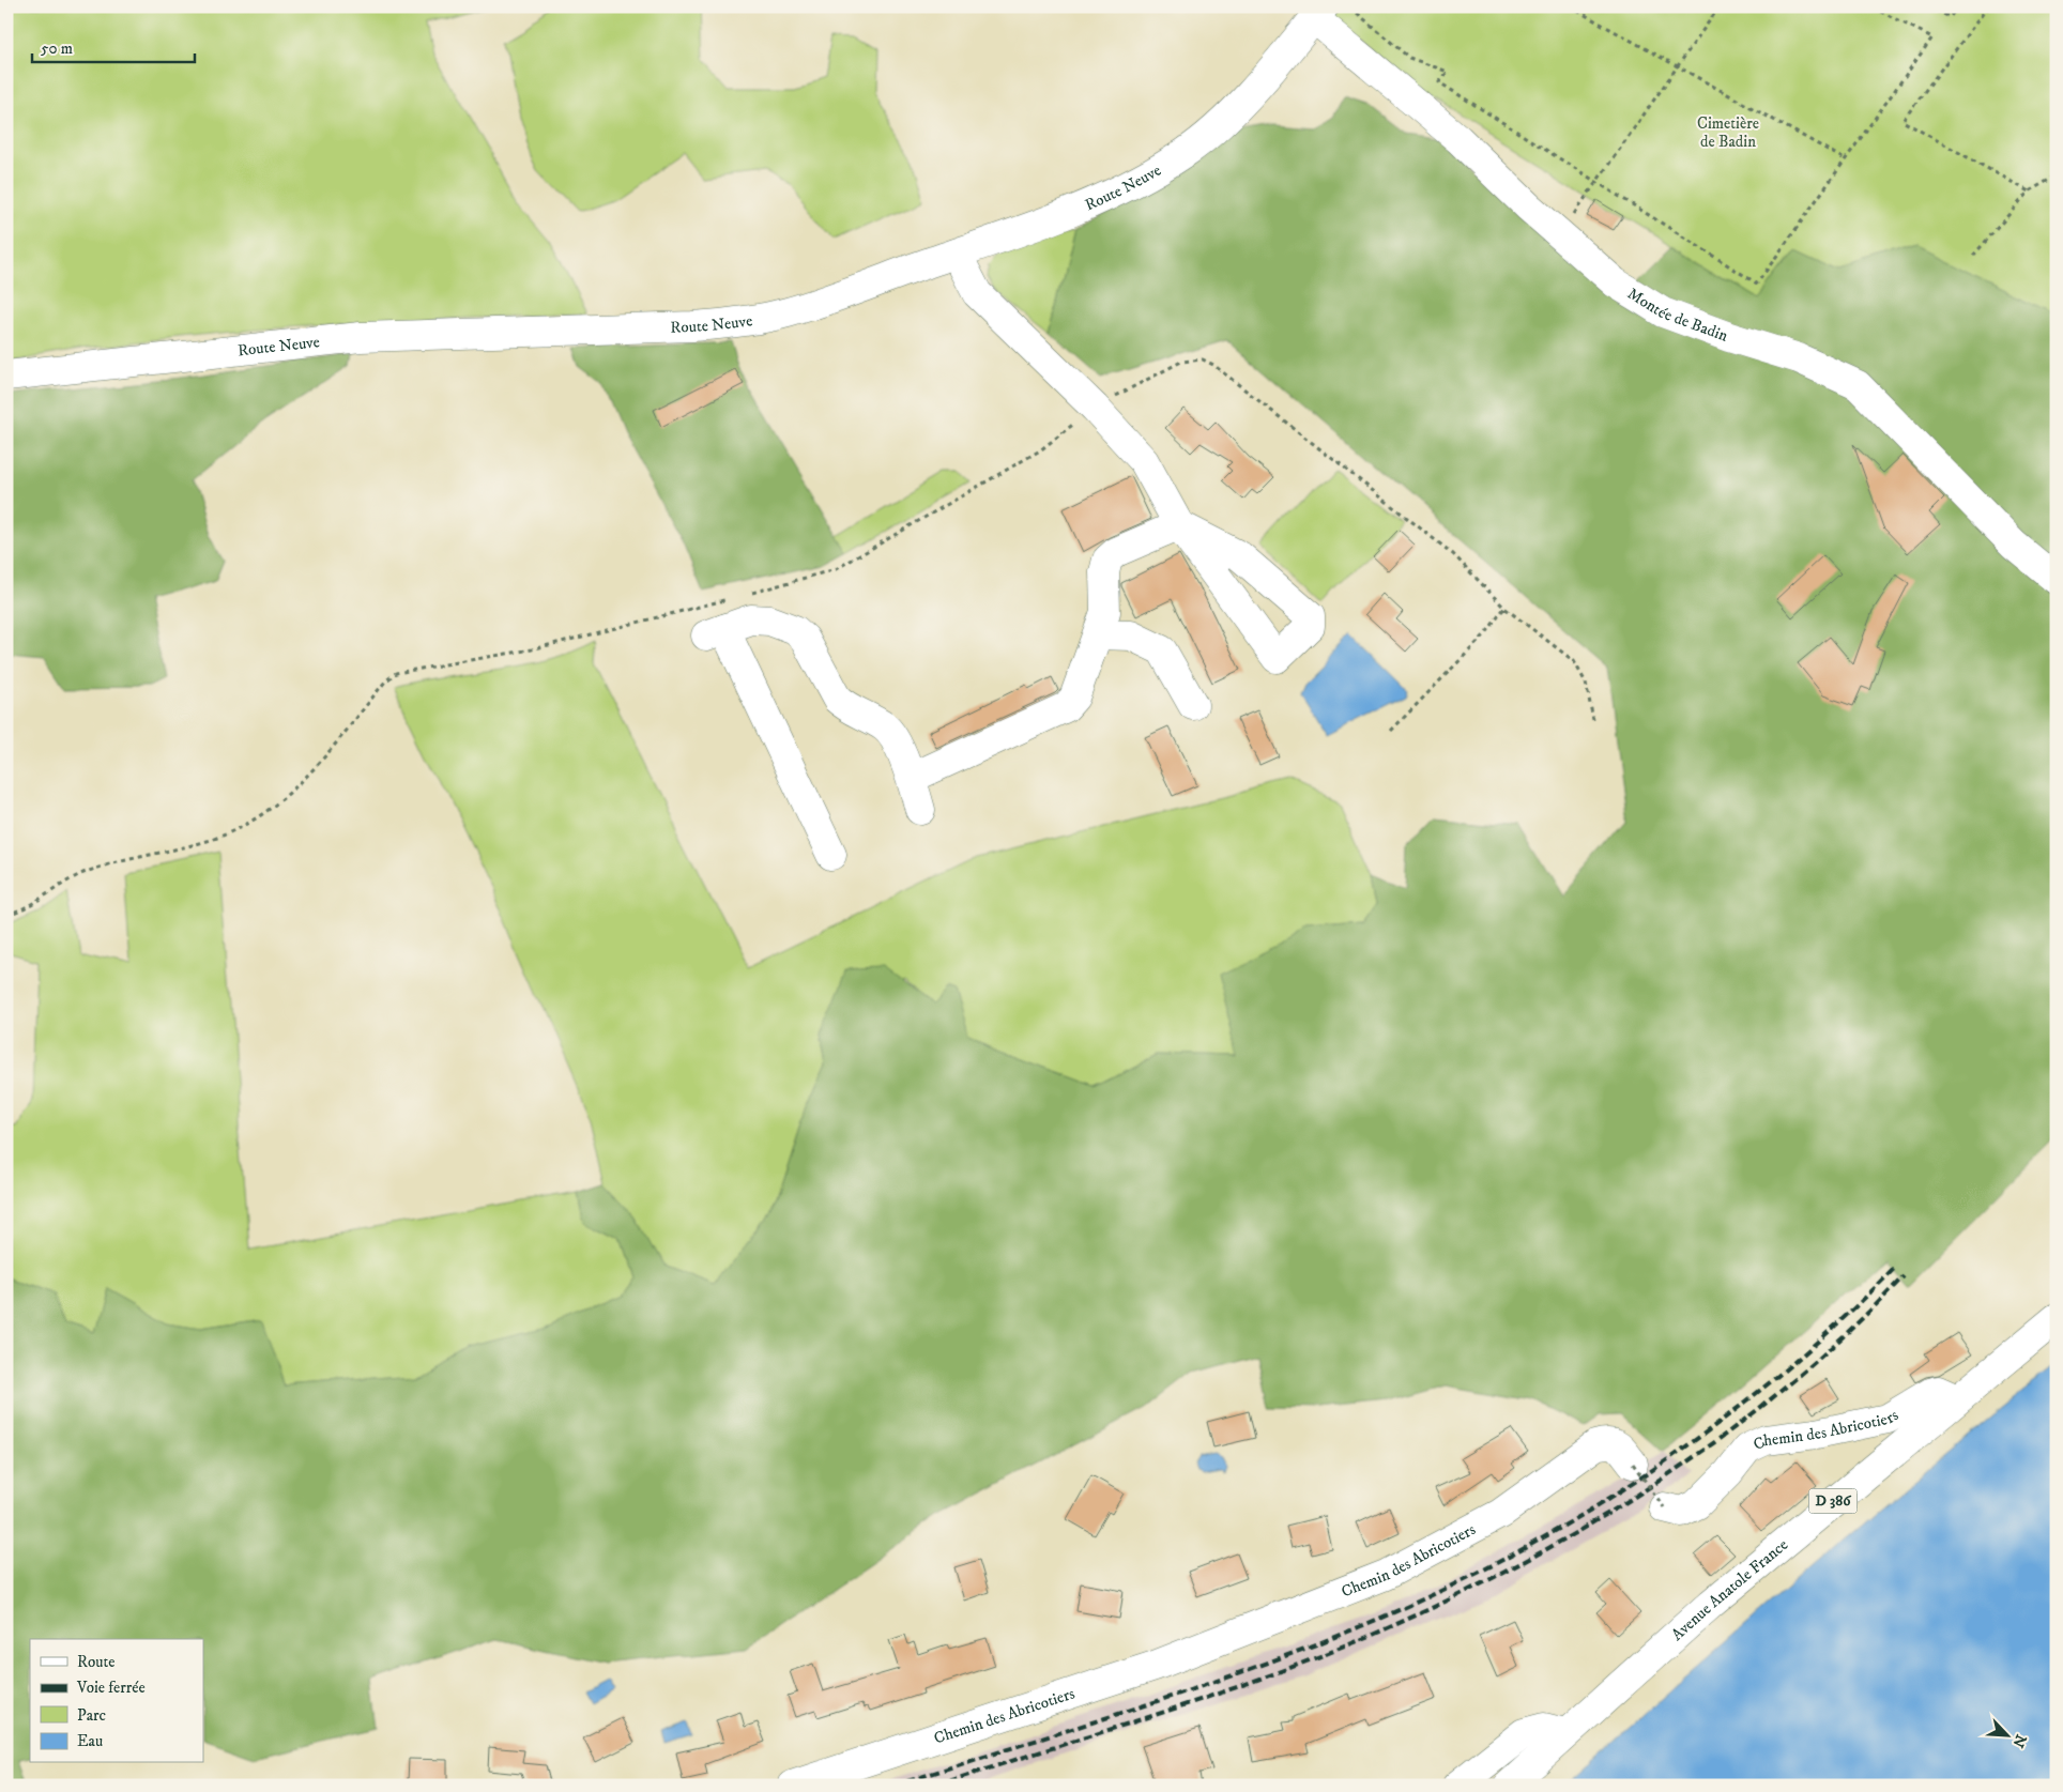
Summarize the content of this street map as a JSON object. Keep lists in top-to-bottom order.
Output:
{
  "streets": {
    "street": [
      "Route Neuve",
      "Montée de Badin",
      "Chemin des Abricotiers",
      "D 386",
      "Avenue Anatole France"
    ]
  },
  "crossings": [
    ["Route Neuve", "Montée de Badin"],
    ["Chemin des Abricotiers", "D 386"],
    ["Chemin des Abricotiers", "Avenue Anatole France"],
    ["D 386", "Avenue Anatole France"]
  ],
  "parks": ["Cimetière de Badin"],
  "legend": [
    "Route",
    "Voie ferrée",
    "Parc",
    "Eau"
  ],
  "scale_bar": "50 m",
  "north": "bottom right"
}
